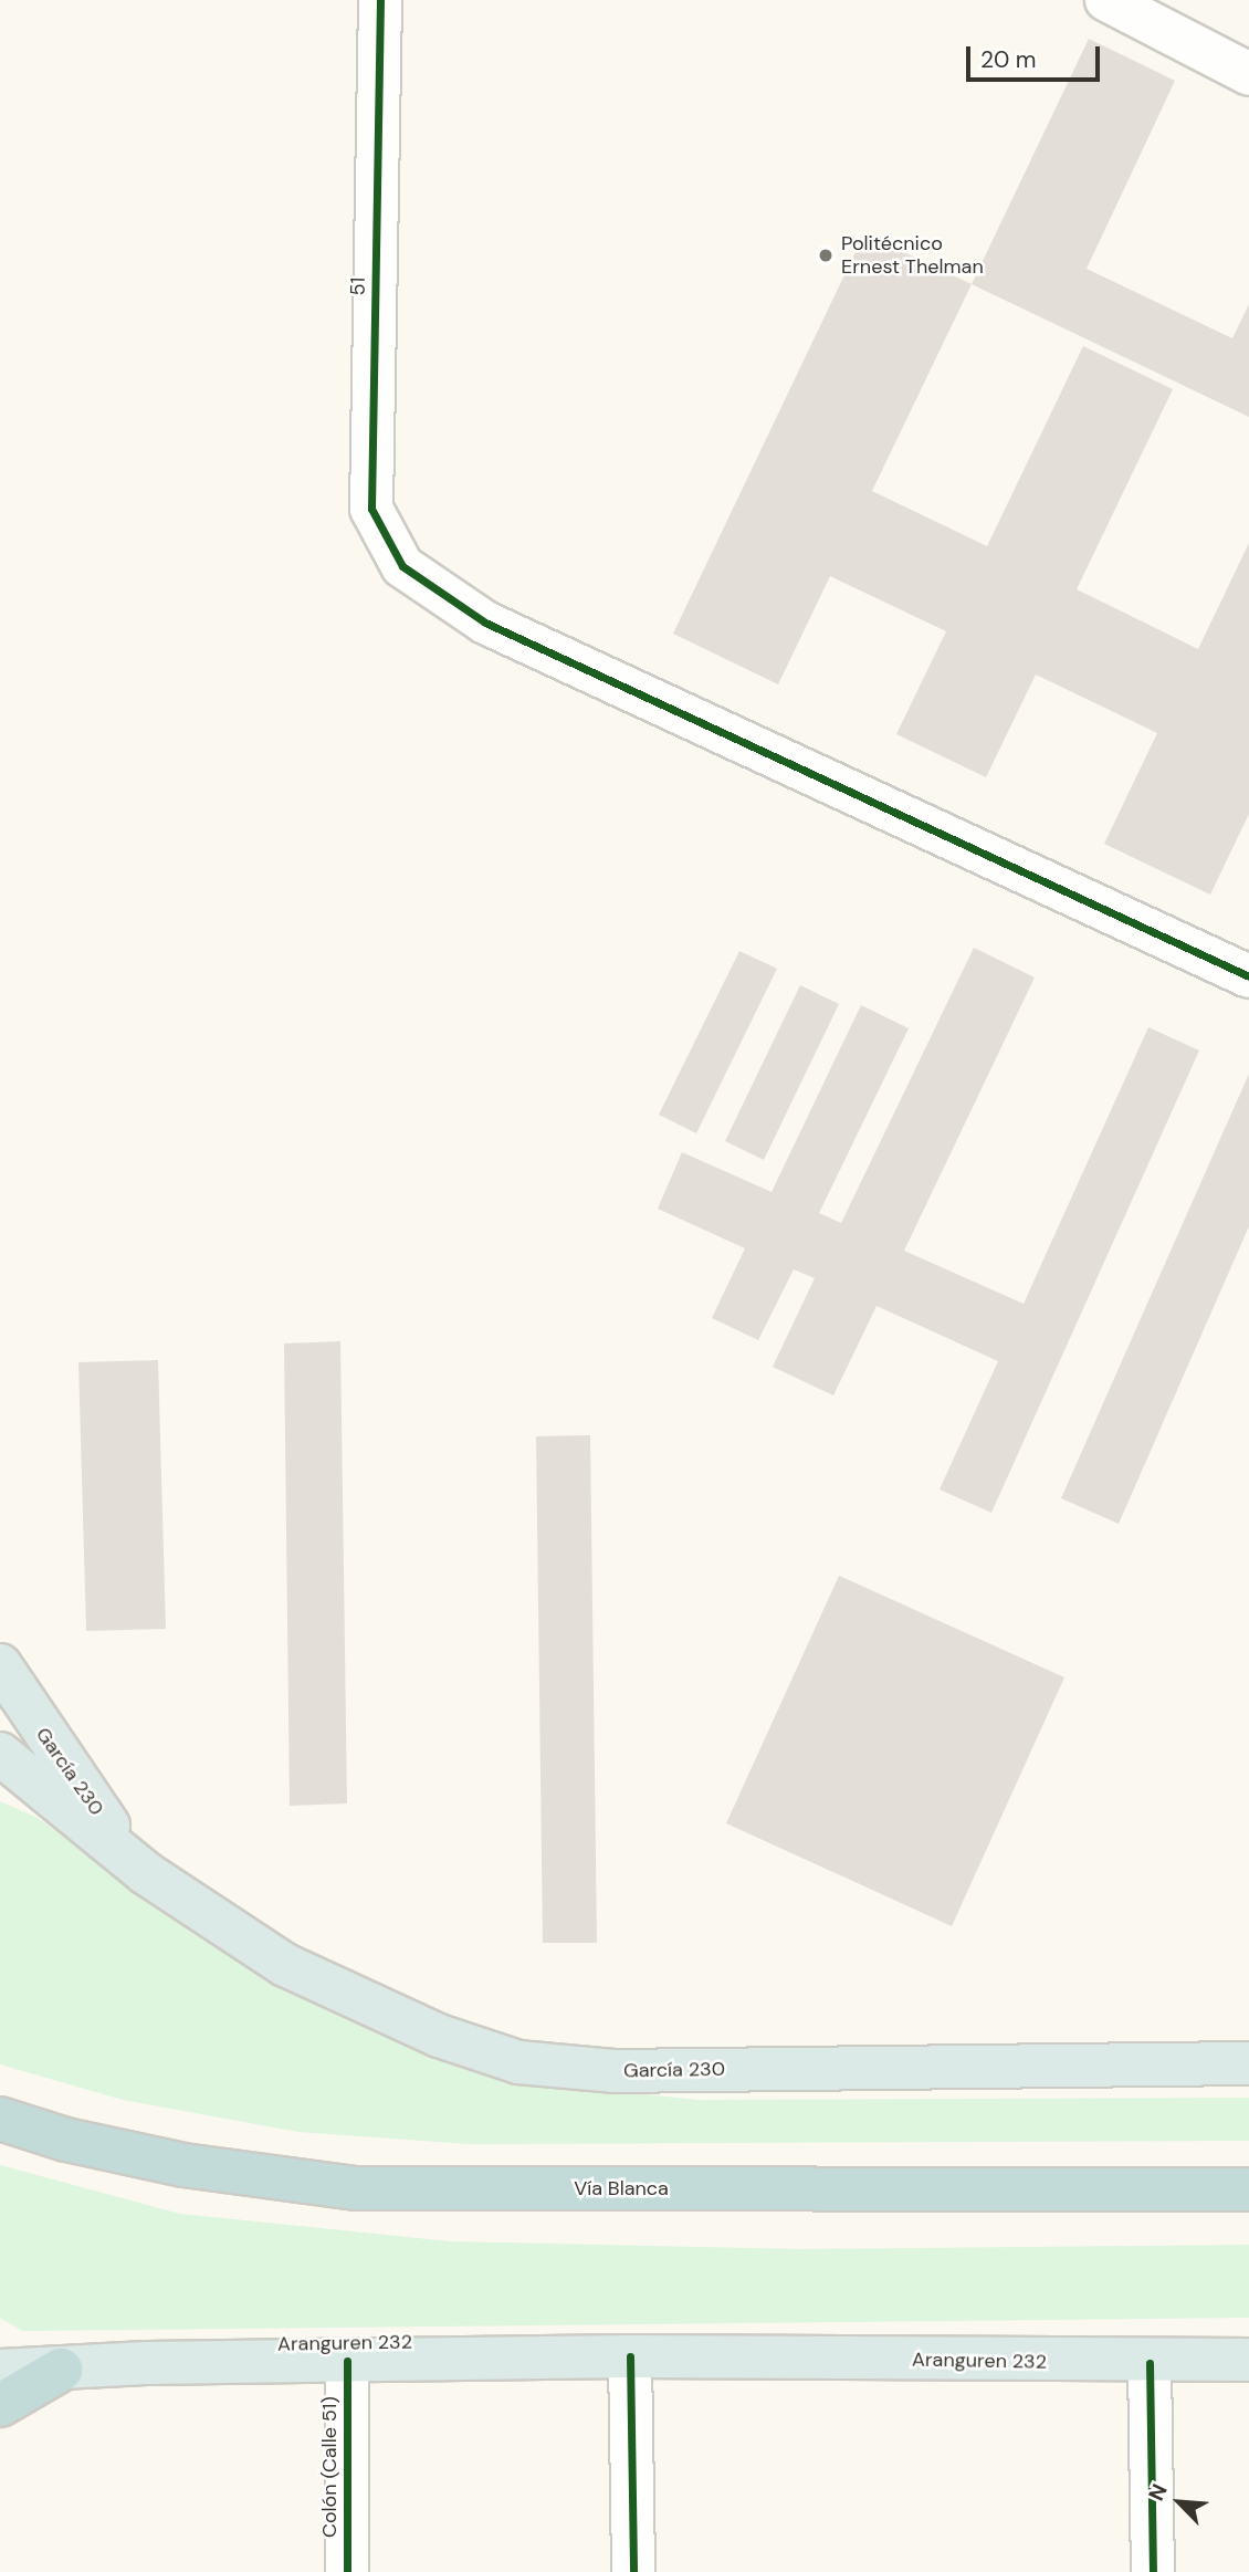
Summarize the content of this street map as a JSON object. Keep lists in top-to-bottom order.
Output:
{
  "streets": {
    "highway": ["Vía Blanca"],
    "main road": ["García 230", "Aranguren 232"],
    "street": ["51", "Colón (Calle 51)"]
  },
  "crossings": [
    ["Aranguren 232", "Colón (Calle 51)"]
  ],
  "places": ["Politécnico Ernest Thelman"],
  "scale_bar": "20 m",
  "north": "top left"
}
